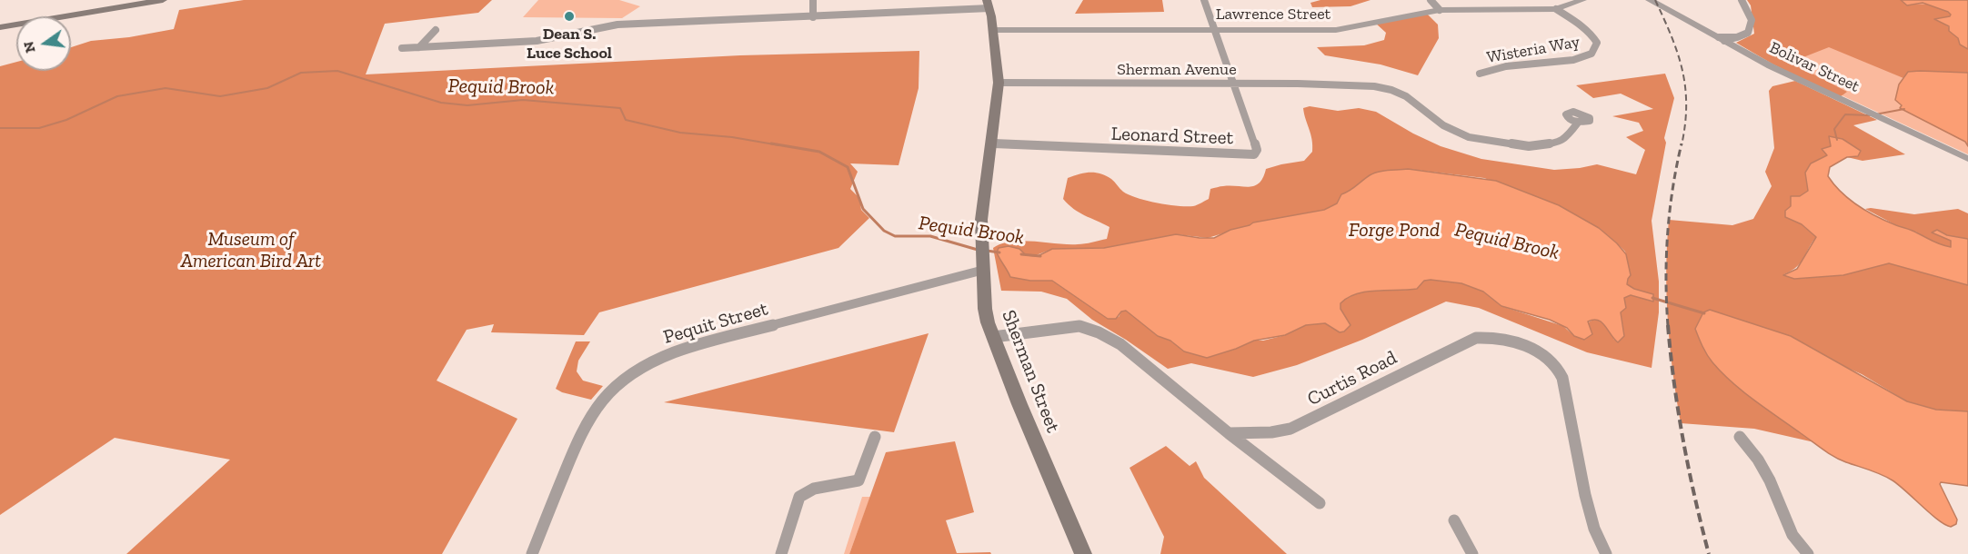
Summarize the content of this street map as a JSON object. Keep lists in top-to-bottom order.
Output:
{
  "streets": {
    "main road": ["Sherman Street"],
    "street": [
      "Lawrence Street",
      "Wisteria Way",
      "Bolivar Street",
      "Sherman Avenue",
      "Leonard Street",
      "Pequit Street",
      "Curtis Road"
    ]
  },
  "crossings": [
    ["Lawrence Street", "Wisteria Way"],
    ["Lawrence Street", "Leonard Street"],
    ["Lawrence Street", "Sherman Street"],
    ["Sherman Avenue", "Leonard Street"],
    ["Sherman Avenue", "Sherman Street"],
    ["Leonard Street", "Sherman Street"],
    ["Pequit Street", "Sherman Street"]
  ],
  "water": ["Pequid Brook", "Forge Pond"],
  "parks": ["Museum of American Bird Art"],
  "places": ["Dean S. Luce School"],
  "north": "left"
}
